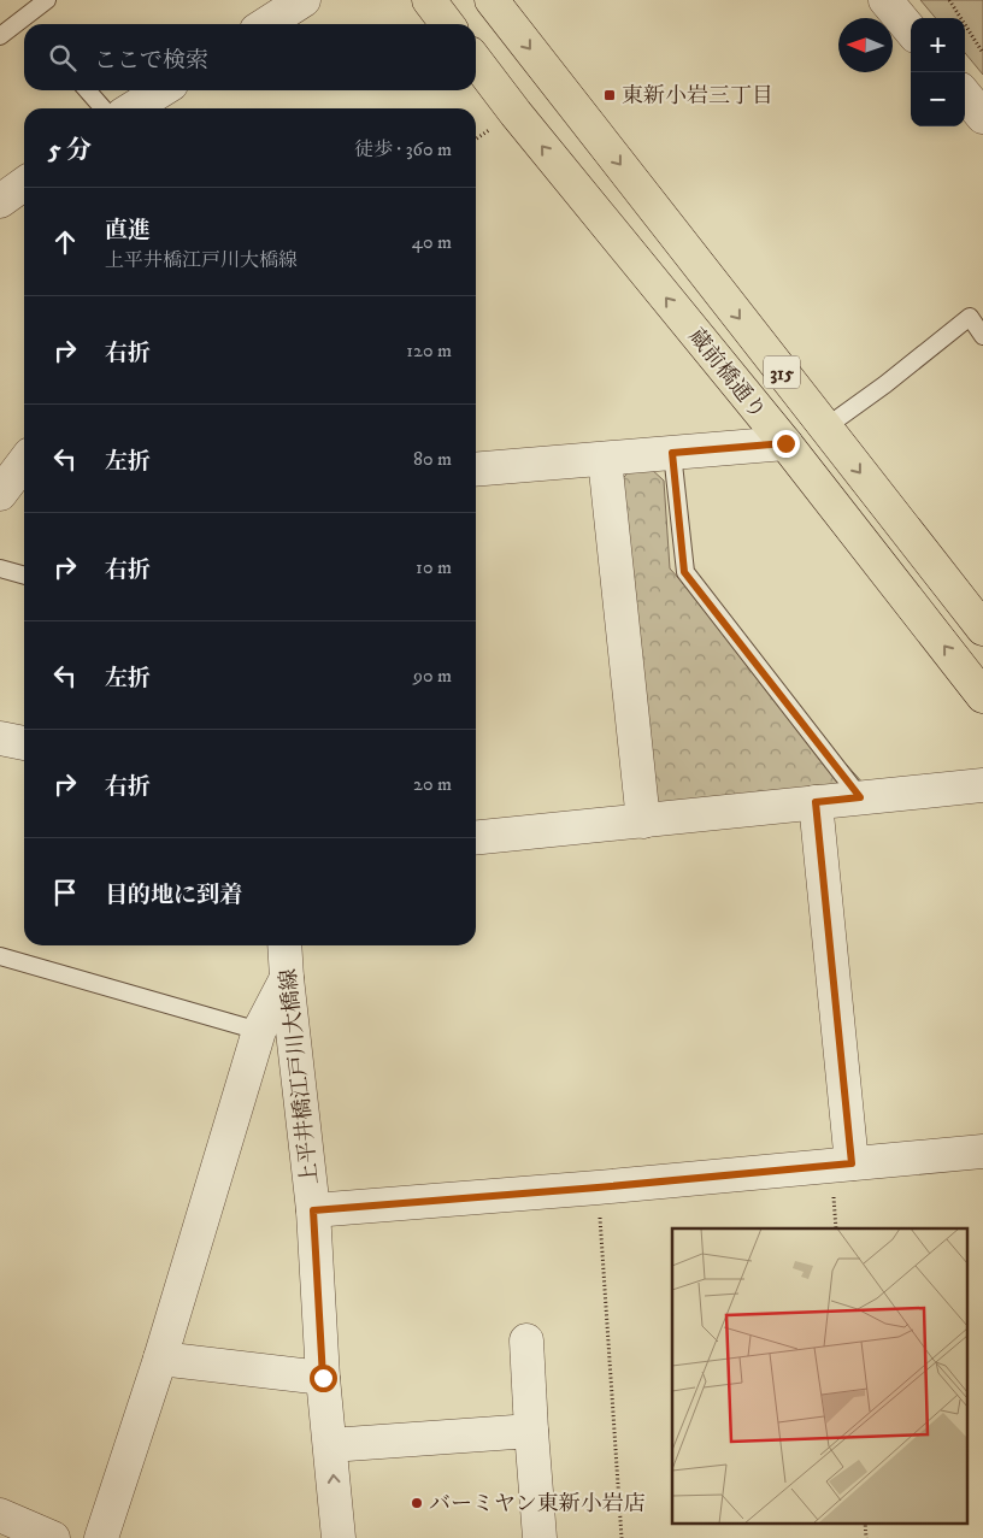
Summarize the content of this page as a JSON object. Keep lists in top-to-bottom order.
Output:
{
  "streets": {
    "main road": ["315", "蔵前橋通り"],
    "street": ["上平井橋江戸川大橋線"]
  },
  "places": {
    "transit": ["東新小岩三丁目"],
    "other": ["バーミヤン東新小岩店"]
  },
  "north": "left",
  "page": {
    "map_buttons": ["+", "−"],
    "search": "ここで検索",
    "heading": ["5 分", "徒歩 · 360 m"],
    "list": [
      ["直進", "上平井橋江戸川大橋線", "40 m"],
      ["右折", "120 m"],
      ["左折", "80 m"],
      ["右折", "10 m"],
      ["左折", "90 m"],
      ["右折", "20 m"],
      "目的地に到着"
    ]
  }
}
